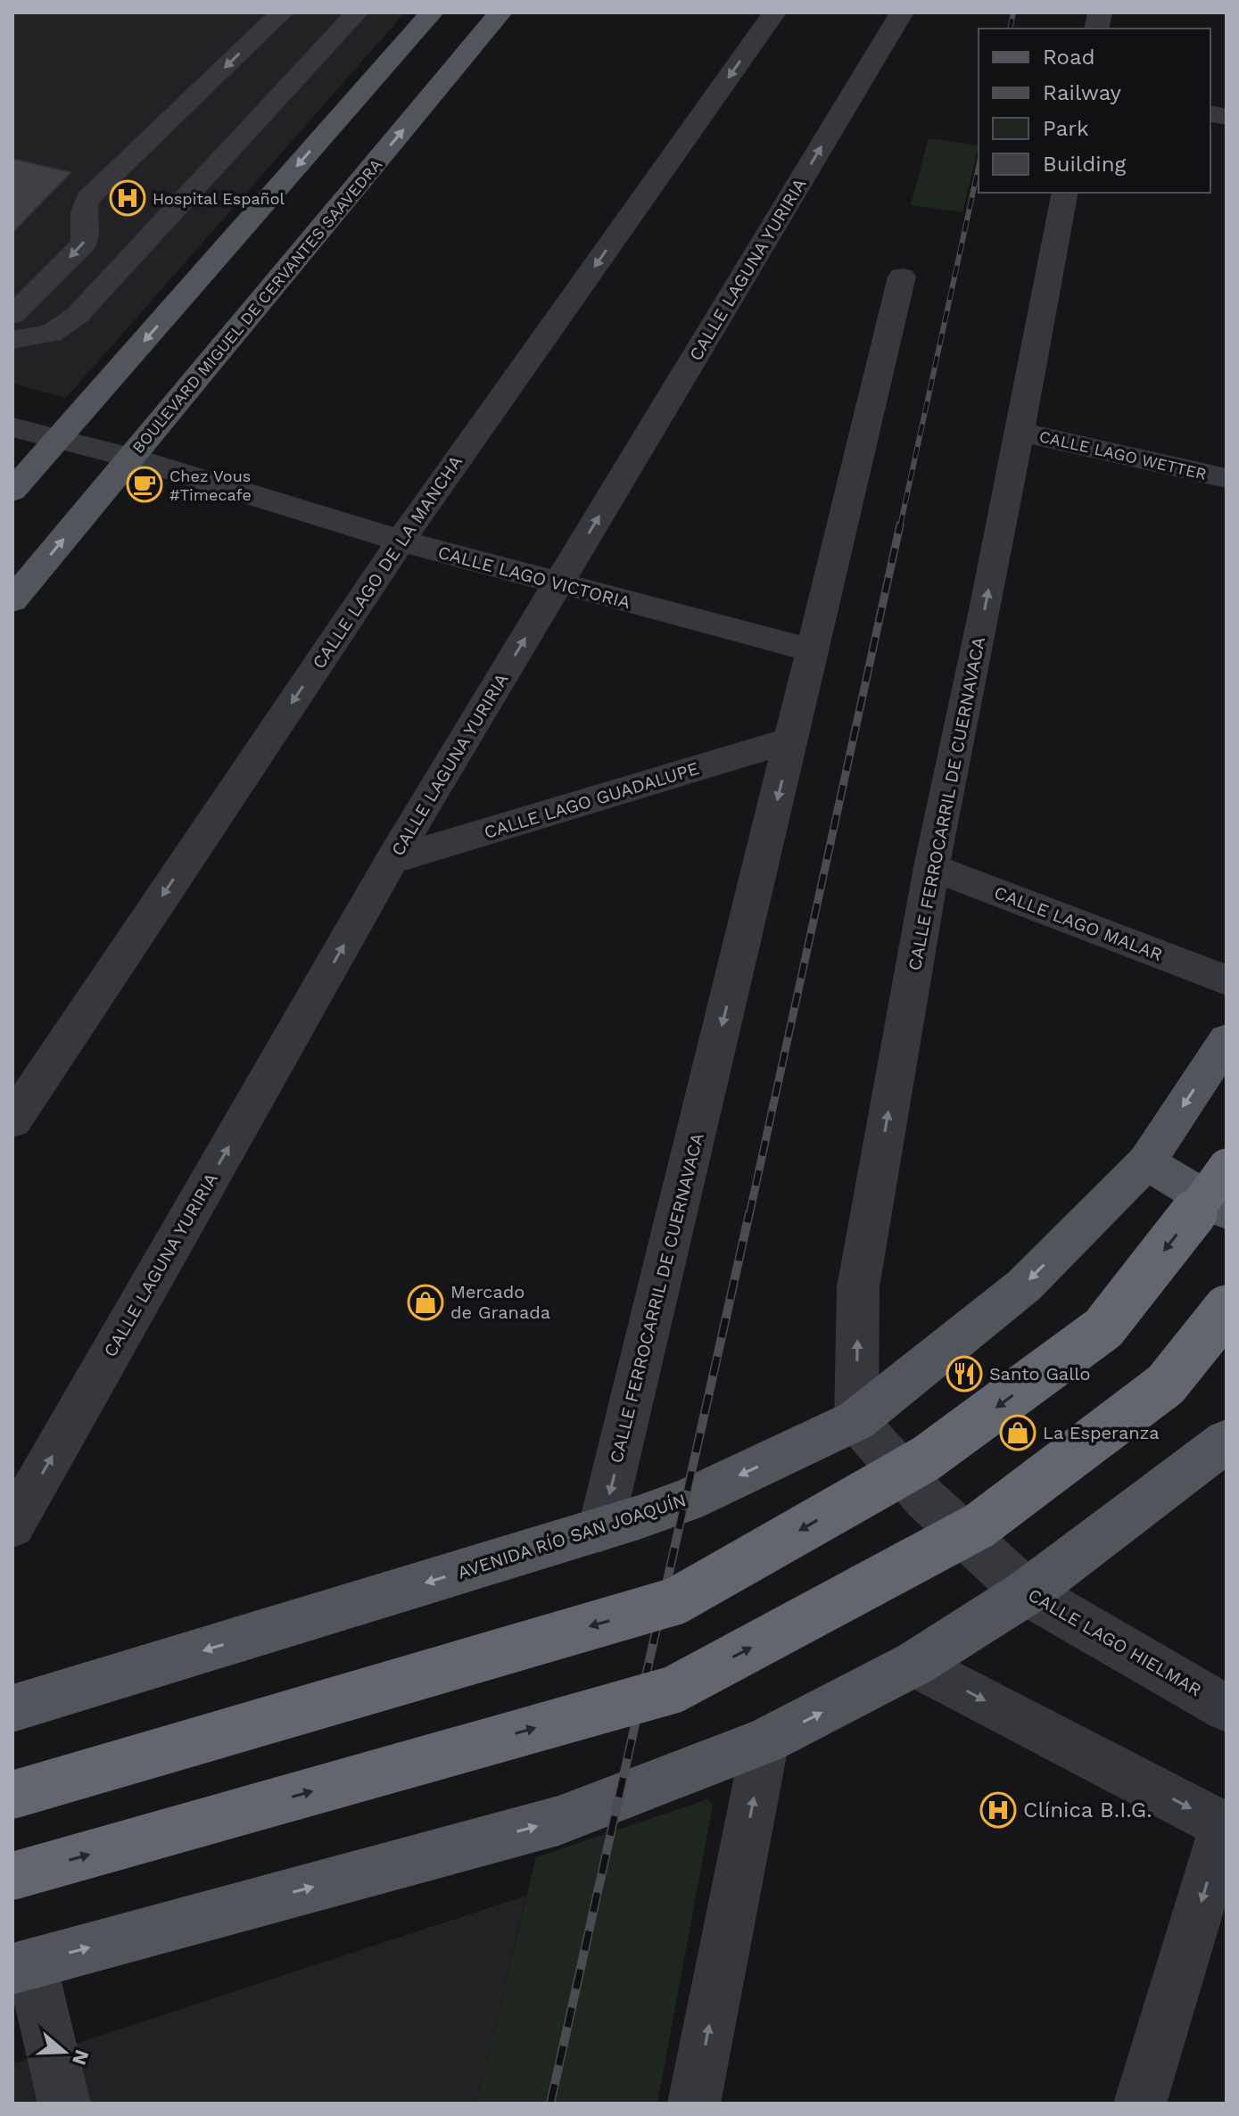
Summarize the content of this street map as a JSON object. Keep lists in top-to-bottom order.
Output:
{
  "streets": {
    "main road": ["BOULEVARD MIGUEL DE CERVANTES SAAVEDRA", "AVENIDA RÍO SAN JOAQUÍN"],
    "street": [
      "CALLE LAGUNA YURIRIA",
      "CALLE LAGO WETTER",
      "CALLE LAGO DE LA MANCHA",
      "CALLE LAGO VICTORIA",
      "CALLE LAGO GUADALUPE",
      "CALLE FERROCARRIL DE CUERNAVACA",
      "CALLE LAGO MALAR",
      "CALLE LAGO HIELMAR"
    ]
  },
  "crossings": [
    ["CALLE LAGUNA YURIRIA", "CALLE LAGO VICTORIA"],
    ["CALLE LAGUNA YURIRIA", "CALLE LAGO GUADALUPE"],
    ["BOULEVARD MIGUEL DE CERVANTES SAAVEDRA", "CALLE LAGO VICTORIA"],
    ["CALLE LAGO WETTER", "CALLE FERROCARRIL DE CUERNAVACA"],
    ["CALLE LAGO DE LA MANCHA", "CALLE LAGO VICTORIA"],
    ["CALLE LAGO VICTORIA", "CALLE FERROCARRIL DE CUERNAVACA"],
    ["CALLE LAGO GUADALUPE", "CALLE FERROCARRIL DE CUERNAVACA"],
    ["CALLE FERROCARRIL DE CUERNAVACA", "CALLE LAGO MALAR"],
    ["CALLE FERROCARRIL DE CUERNAVACA", "AVENIDA RÍO SAN JOAQUÍN"],
    ["CALLE FERROCARRIL DE CUERNAVACA", "CALLE LAGO HIELMAR"],
    ["AVENIDA RÍO SAN JOAQUÍN", "CALLE LAGO HIELMAR"]
  ],
  "one_way": ["CALLE LAGUNA YURIRIA", "CALLE LAGO DE LA MANCHA"],
  "places": {
    "hospital": ["Hospital Español", "Clínica B.I.G."],
    "cafe": ["Chez Vous #Timecafe"],
    "shop": ["Mercado de Granada", "La Esperanza"],
    "restaurant": ["Santo Gallo"]
  },
  "legend": [
    "Road",
    "Railway",
    "Park",
    "Building"
  ],
  "north": "right"
}
